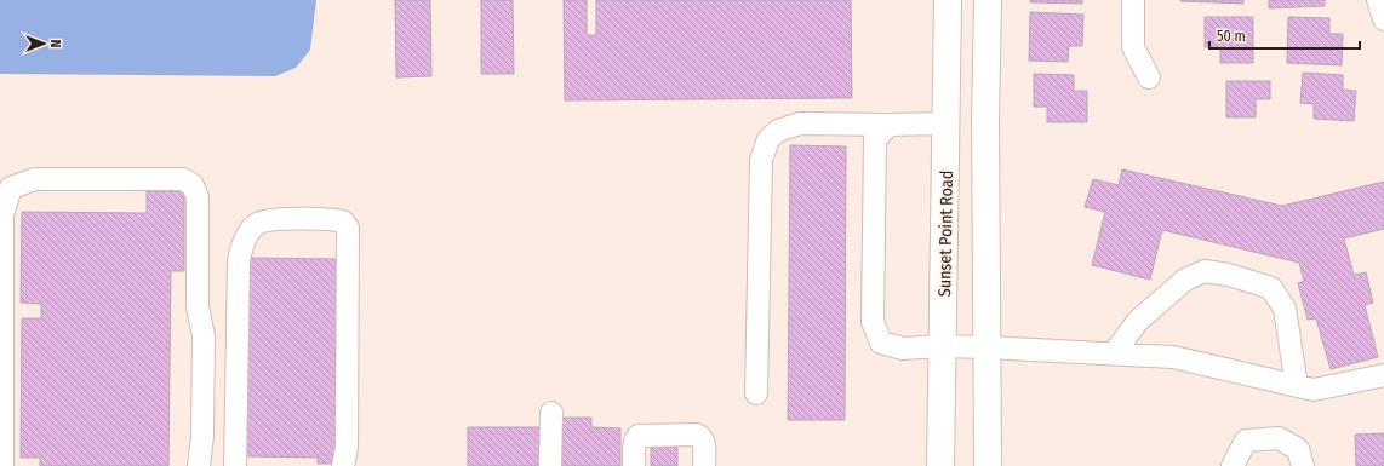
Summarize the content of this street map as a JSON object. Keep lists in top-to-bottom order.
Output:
{
  "streets": {
    "main road": ["Sunset Point Road"]
  },
  "scale_bar": "50 m",
  "north": "right"
}
